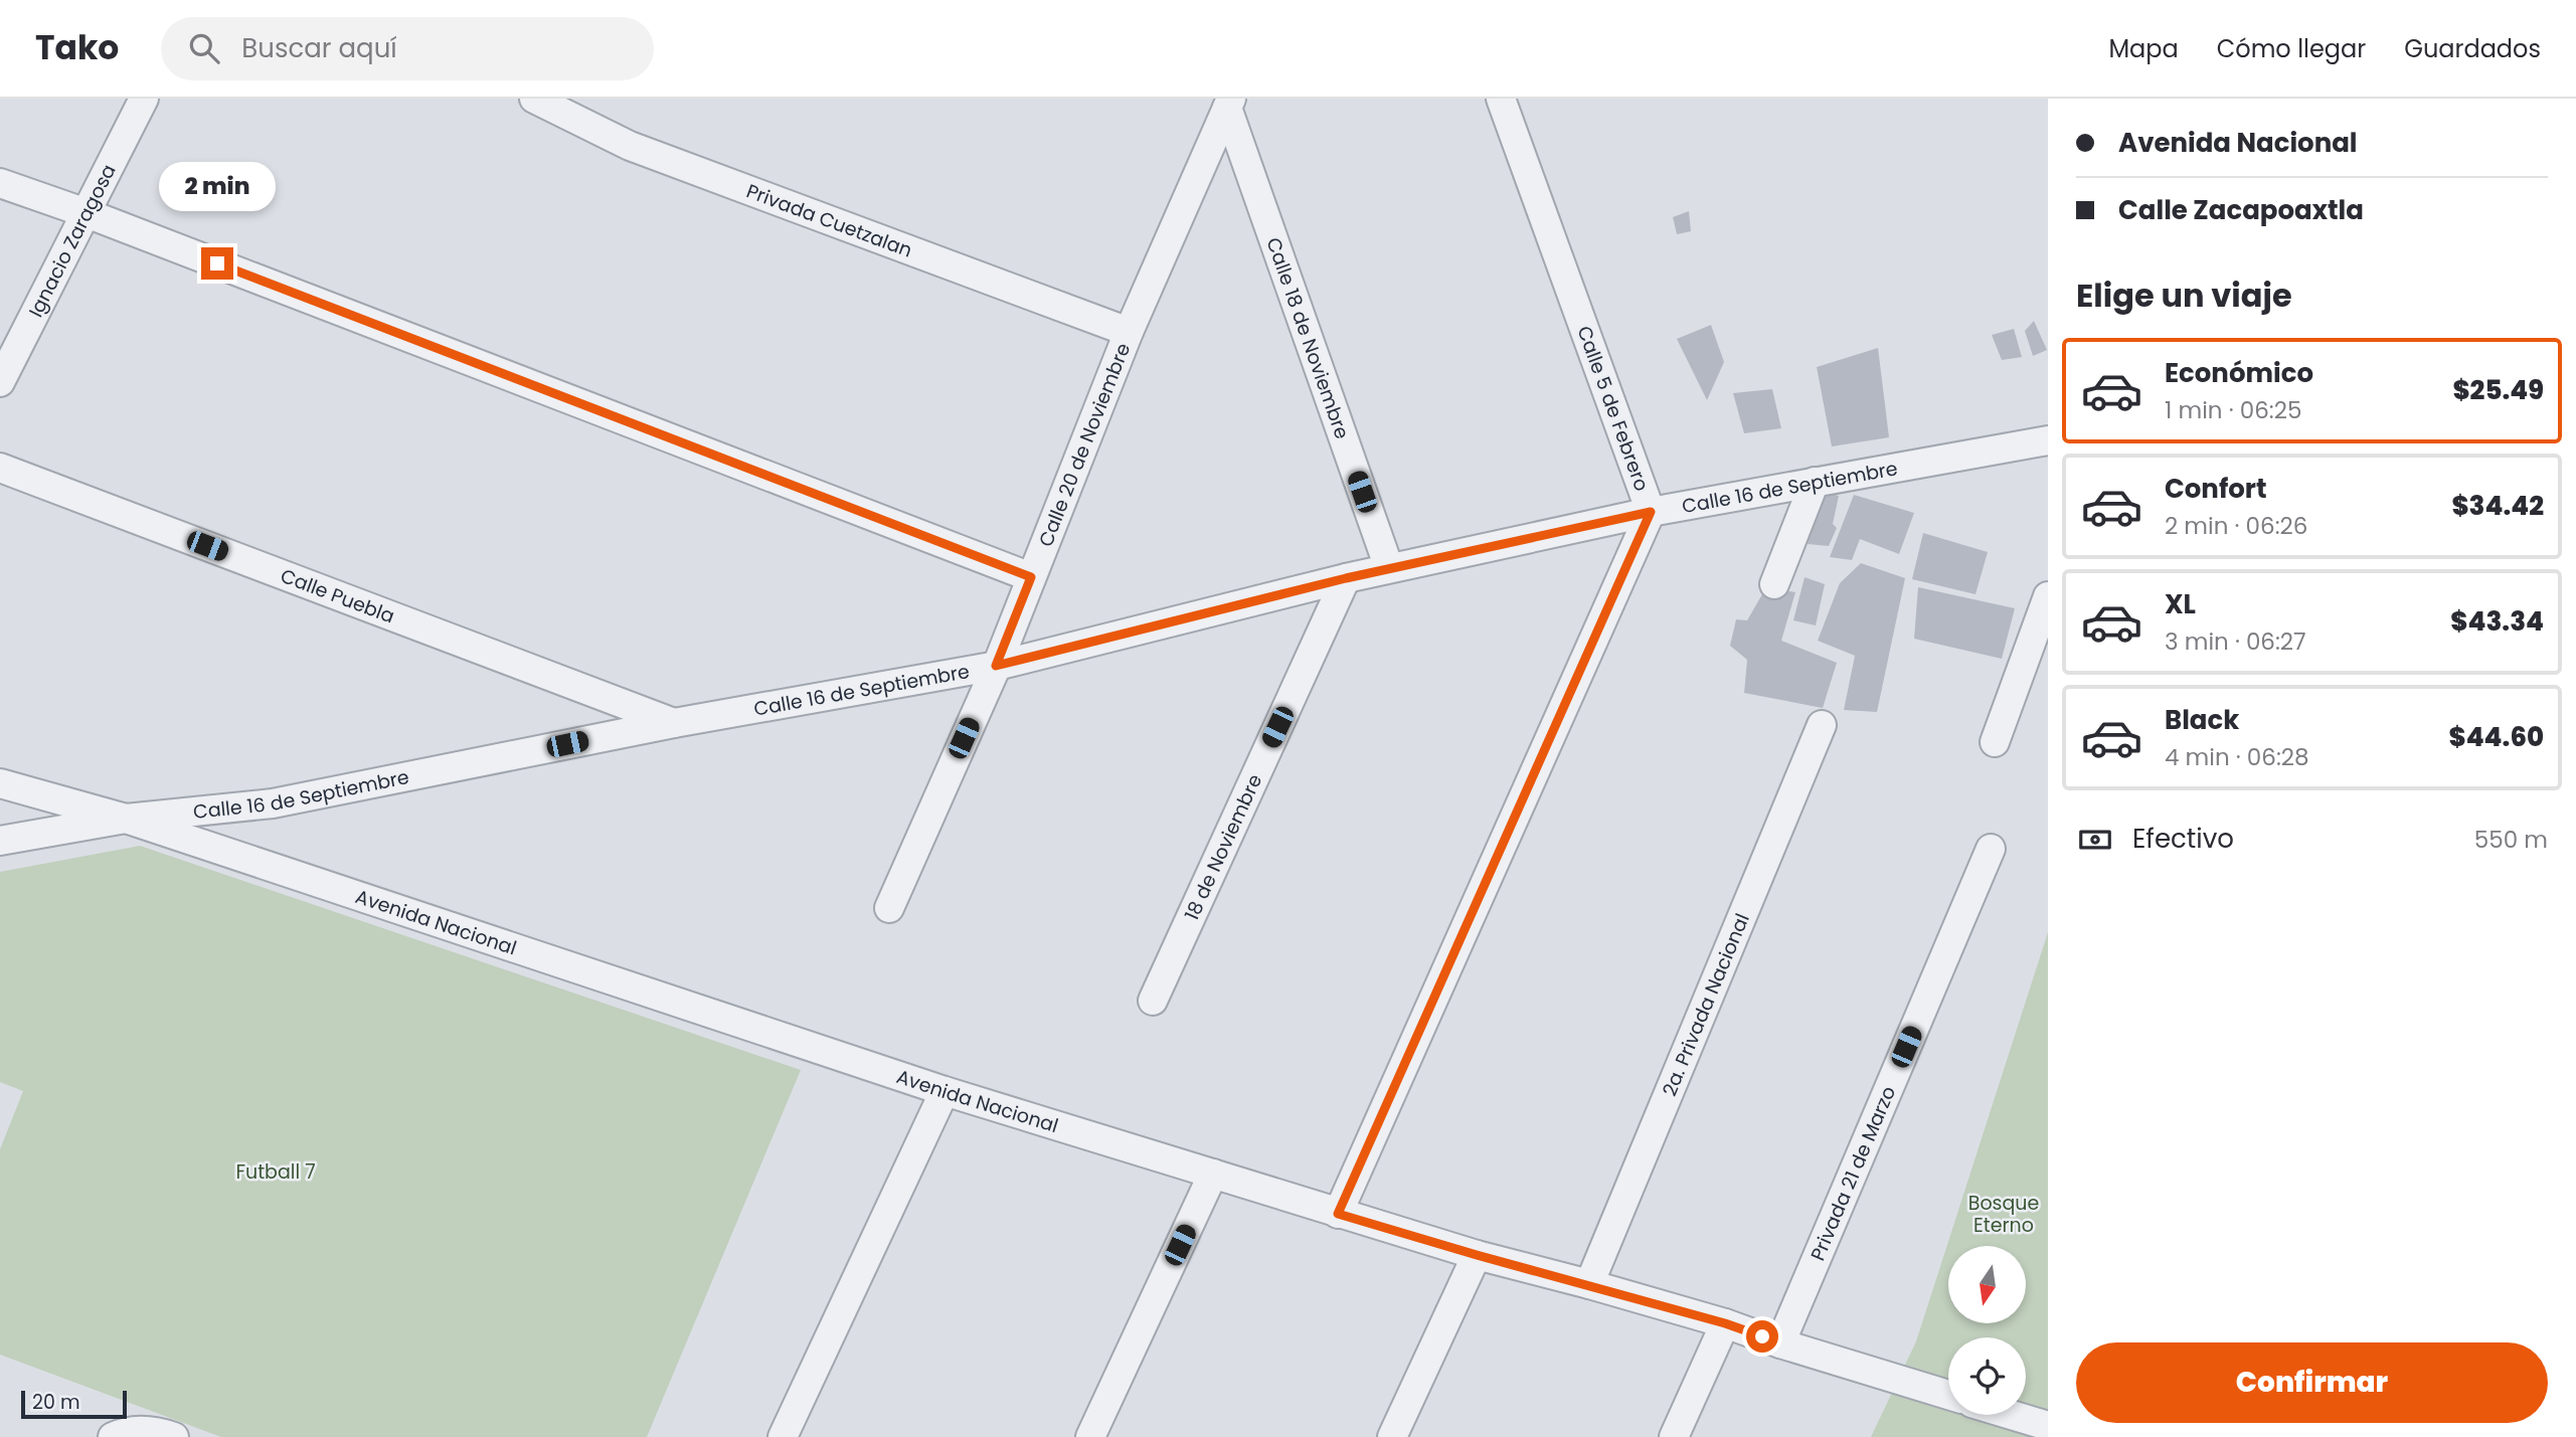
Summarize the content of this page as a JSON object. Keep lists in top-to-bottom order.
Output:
{
  "streets": {
    "street": [
      "Privada Cuetzalan",
      "Ignacio Zaragosa",
      "Calle 18 de Noviembre",
      "Calle 5 de Febrero",
      "Calle 20 de Noviembre",
      "Calle 16 de Septiembre",
      "Calle Puebla",
      "18 de Noviembre",
      "Avenida Nacional",
      "2a. Privada Nacional",
      "Privada 21 de Marzo"
    ]
  },
  "crossings": [
    ["Privada Cuetzalan", "Calle 20 de Noviembre"],
    ["Calle 18 de Noviembre", "Calle 20 de Noviembre"],
    ["Calle 18 de Noviembre", "Calle 16 de Septiembre"],
    ["Calle 5 de Febrero", "Calle 16 de Septiembre"],
    ["Calle 5 de Febrero", "Avenida Nacional"],
    ["Calle 20 de Noviembre", "Calle 16 de Septiembre"],
    ["Calle 16 de Septiembre", "Calle Puebla"],
    ["Calle 16 de Septiembre", "18 de Noviembre"],
    ["Calle 16 de Septiembre", "Avenida Nacional"],
    ["Avenida Nacional", "2a. Privada Nacional"],
    ["Avenida Nacional", "Privada 21 de Marzo"]
  ],
  "parks": ["Futball 7", "Bosque Eterno"],
  "scale_bar": "20 m",
  "north": "bottom",
  "page": {
    "header": "Tako",
    "search": "Buscar aquí",
    "nav": ["Mapa", "Cómo llegar", "Guardados"],
    "banner": ["Avenida Nacional", "Calle Zacapoaxtla"],
    "bubble": "2 min",
    "heading": "Elige un viaje",
    "list": [
      {
        "name": "Económico",
        "note": "1 min · 06:25",
        "value": "$25.49"
      },
      {
        "name": "Confort",
        "note": "2 min · 06:26",
        "value": "$34.42"
      },
      {
        "name": "XL",
        "note": "3 min · 06:27",
        "value": "$43.34"
      },
      {
        "name": "Black",
        "note": "4 min · 06:28",
        "value": "$44.60"
      }
    ],
    "pay": ["Efectivo", "550 m"],
    "buttons": "Confirmar",
    "scale": "20 m"
  }
}
